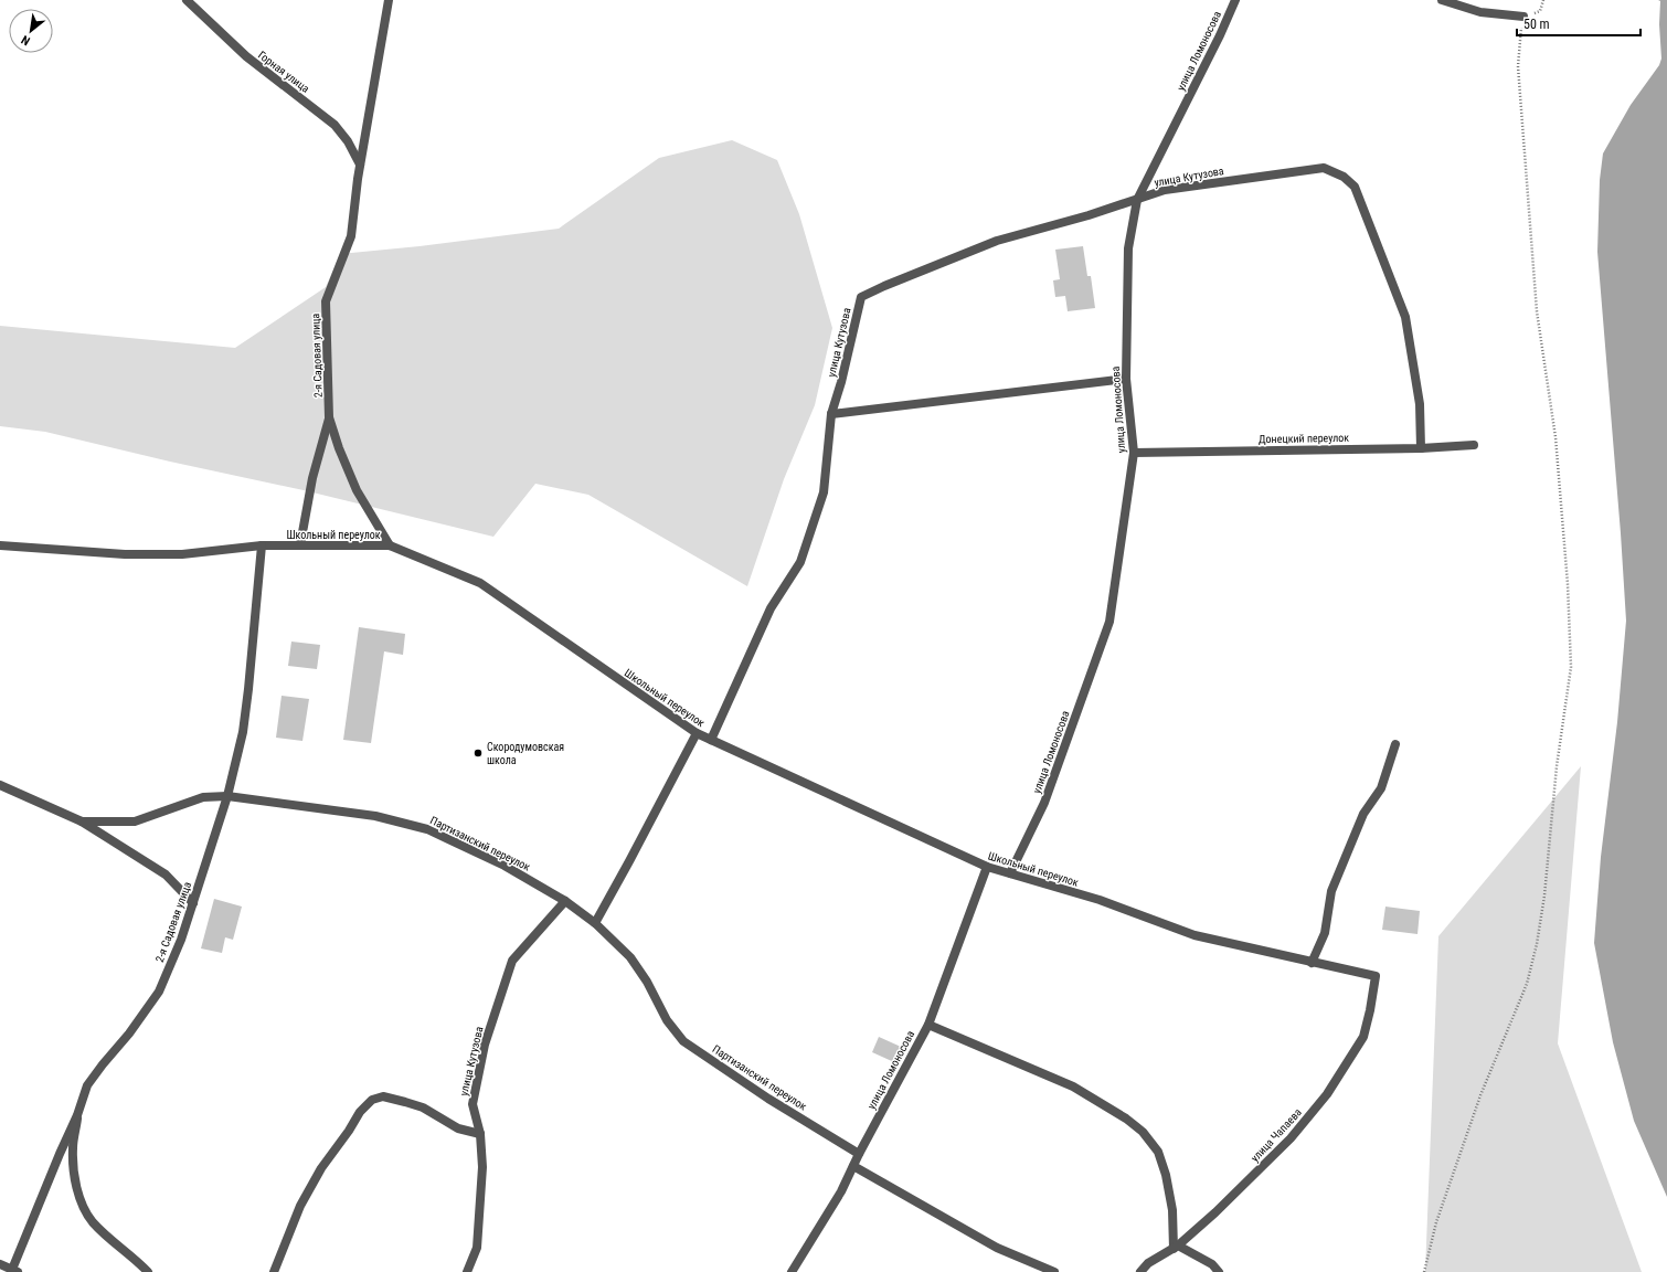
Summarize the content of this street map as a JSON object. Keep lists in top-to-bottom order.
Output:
{
  "streets": {
    "street": [
      "улица Ломоносова",
      "Горная улица",
      "улица Кутузова",
      "2-я Садовая улица",
      "Донецкий переулок",
      "Школьный переулок",
      "Партизанский переулок",
      "улица Чапаева"
    ]
  },
  "crossings": [
    ["улица Ломоносова", "улица Кутузова"],
    ["улица Ломоносова", "Донецкий переулок"],
    ["улица Ломоносова", "Школьный переулок"],
    ["улица Ломоносова", "Партизанский переулок"],
    ["Горная улица", "2-я Садовая улица"],
    ["улица Кутузова", "Донецкий переулок"],
    ["улица Кутузова", "Школьный переулок"],
    ["улица Кутузова", "Партизанский переулок"],
    ["2-я Садовая улица", "Школьный переулок"],
    ["2-я Садовая улица", "Партизанский переулок"],
    ["Школьный переулок", "улица Чапаева"]
  ],
  "places": ["Скородумовская школа"],
  "scale_bar": "50 m",
  "north": "bottom left"
}
